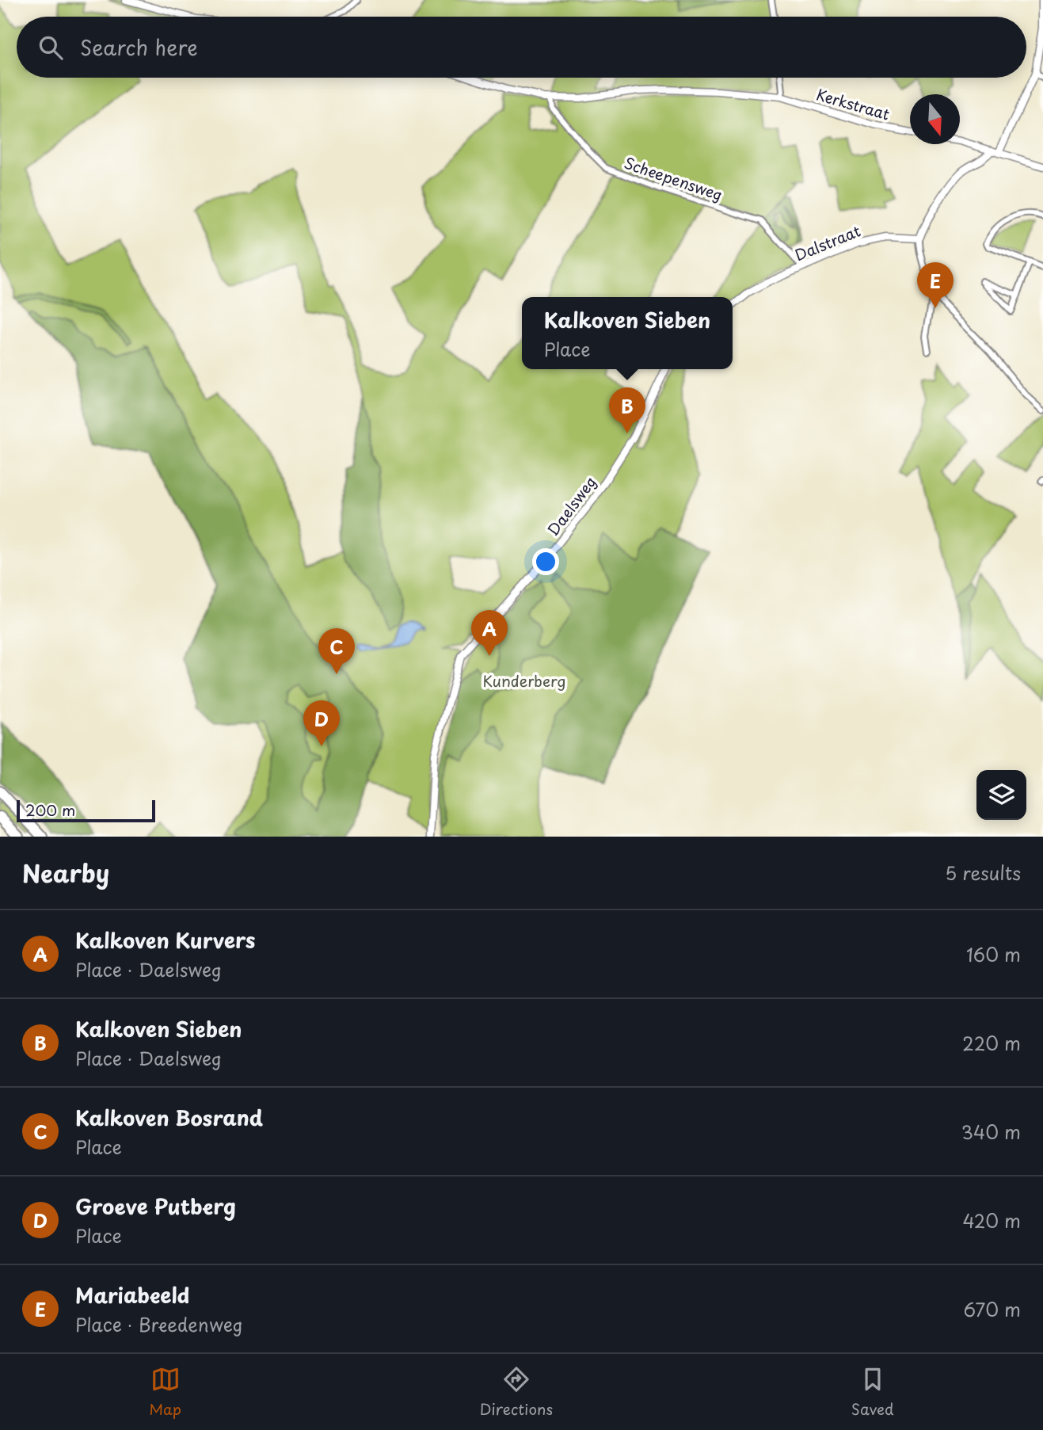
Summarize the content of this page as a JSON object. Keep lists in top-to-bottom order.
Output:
{
  "streets": {
    "street": [
      "Kerkstraat",
      "Scheepensweg",
      "Dalstraat",
      "Daelsweg"
    ]
  },
  "crossings": [
    ["Kerkstraat", "Scheepensweg"],
    ["Scheepensweg", "Dalstraat"]
  ],
  "parks": ["Kunderberg"],
  "scale_bar": "200 m",
  "north": "bottom",
  "page": {
    "search": "Search here",
    "pins": [
      "E",
      "B",
      "A",
      "C",
      "D"
    ],
    "popup": ["Kalkoven Sieben", "Place"],
    "scale": "200 m",
    "heading": ["Nearby", "5 results"],
    "list": [
      {
        "mark": "A",
        "name": "Kalkoven Kurvers",
        "note": "Place · Daelsweg",
        "value": "160 m"
      },
      {
        "mark": "B",
        "name": "Kalkoven Sieben",
        "note": "Place · Daelsweg",
        "value": "220 m"
      },
      {
        "mark": "C",
        "name": "Kalkoven Bosrand",
        "note": "Place",
        "value": "340 m"
      },
      {
        "mark": "D",
        "name": "Groeve Putberg",
        "note": "Place",
        "value": "420 m"
      },
      {
        "mark": "E",
        "name": "Mariabeeld",
        "note": "Place · Breedenweg",
        "value": "670 m"
      }
    ],
    "nav": ["Map", "Directions", "Saved"]
  }
}
